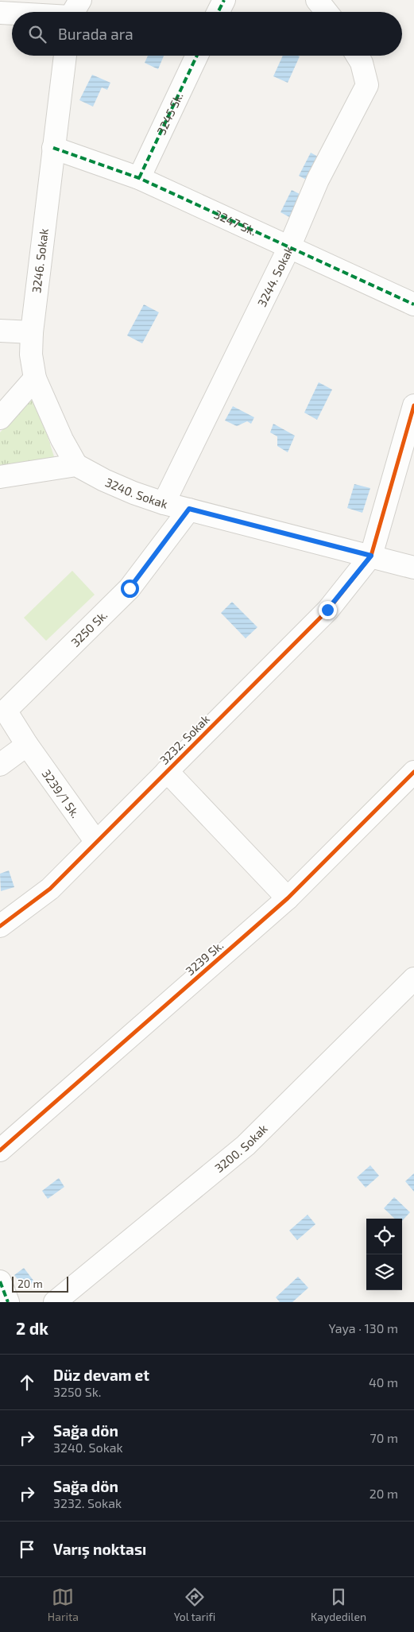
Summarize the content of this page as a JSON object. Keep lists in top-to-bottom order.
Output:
{
  "streets": {
    "street": [
      "3245 Sk.",
      "3247 Sk.",
      "3246. Sokak",
      "3244. Sokak",
      "3240. Sokak",
      "3250 Sk.",
      "3232. Sokak",
      "3239/1 Sk.",
      "3239 Sk.",
      "3200. Sokak"
    ]
  },
  "crossings": [
    ["3245 Sk.", "3247 Sk."],
    ["3247 Sk.", "3246. Sokak"],
    ["3247 Sk.", "3244. Sokak"],
    ["3246. Sokak", "3240. Sokak"],
    ["3244. Sokak", "3240. Sokak"],
    ["3240. Sokak", "3250 Sk."],
    ["3240. Sokak", "3232. Sokak"],
    ["3250 Sk.", "3239/1 Sk."],
    ["3232. Sokak", "3239/1 Sk."]
  ],
  "scale_bar": "20 m",
  "page": {
    "search": "Burada ara",
    "scale": "20 m",
    "heading": ["2 dk", "Yaya · 130 m"],
    "list": [
      ["Düz devam et", "3250 Sk.", "40 m"],
      ["Sağa dön", "3240. Sokak", "70 m"],
      ["Sağa dön", "3232. Sokak", "20 m"],
      "Varış noktası"
    ],
    "nav": ["Harita", "Yol tarifi", "Kaydedilen"]
  }
}
